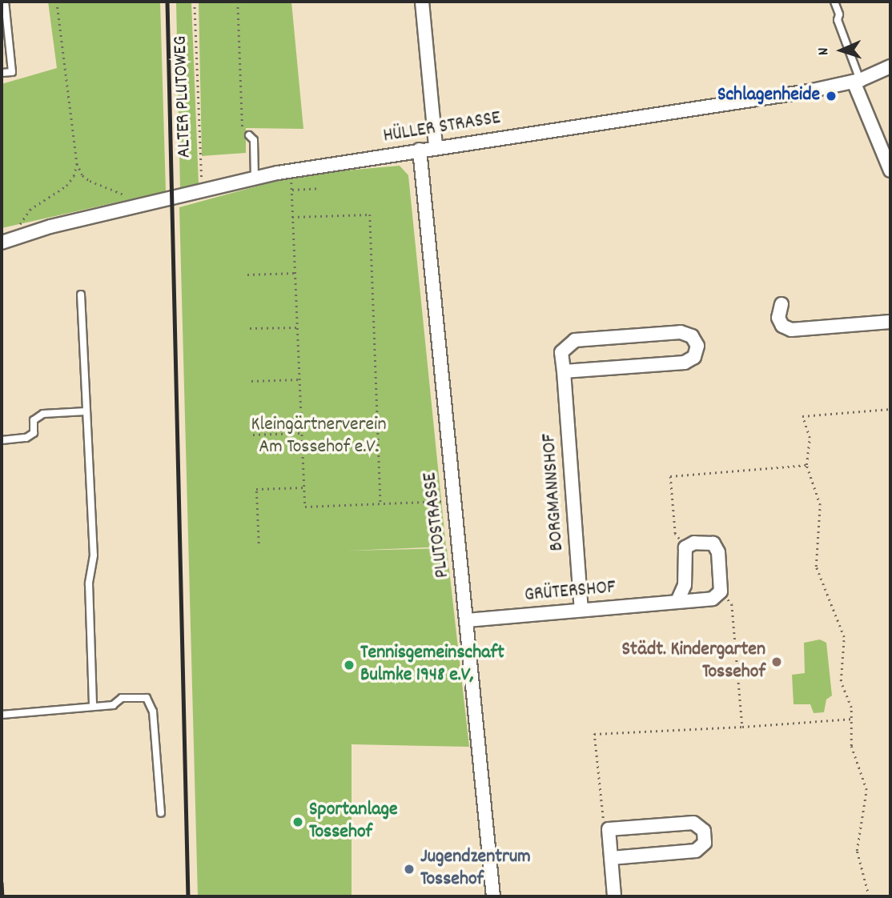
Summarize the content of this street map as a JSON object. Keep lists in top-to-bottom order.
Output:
{
  "streets": {
    "street": [
      "HÜLLER STRASSE",
      "BORGMANNSHOF",
      "PLUTOSTRASSE",
      "GRÜTERSHOF"
    ],
    "path": ["ALTER PLUTOWEG"]
  },
  "crossings": [
    ["ALTER PLUTOWEG", "HÜLLER STRASSE"],
    ["HÜLLER STRASSE", "PLUTOSTRASSE"],
    ["BORGMANNSHOF", "GRÜTERSHOF"],
    ["PLUTOSTRASSE", "GRÜTERSHOF"]
  ],
  "parks": ["Kleingärtnerverein Am Tossehof e.V."],
  "places": [
    "Schlagenheide",
    "Städt. Kindergarten Tossehof",
    "Tennisgemeinschaft Bulmke 1948 e.V,",
    "Sportanlage Tossehof",
    "Jugendzentrum Tossehof"
  ],
  "north": "left"
}
